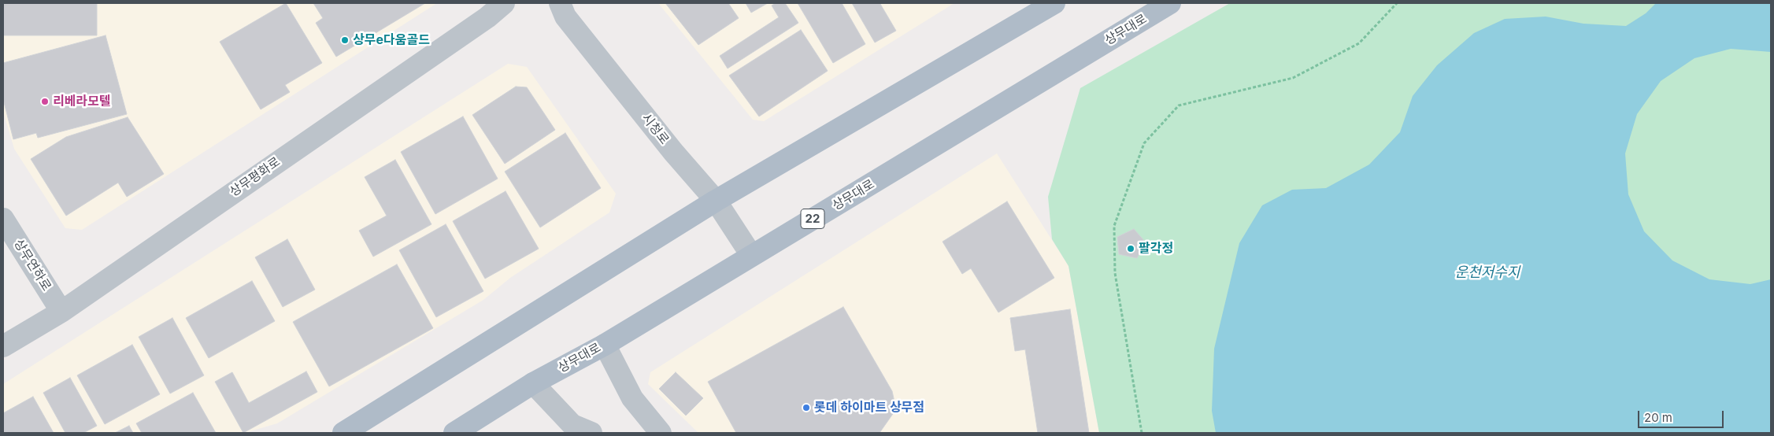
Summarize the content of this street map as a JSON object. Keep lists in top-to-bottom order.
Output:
{
  "streets": {
    "main road": ["상무대로", "22"],
    "street": ["시청로", "상무평화로", "상무연하로"]
  },
  "crossings": [
    ["상무대로", "시청로"],
    ["상무평화로", "상무연하로"]
  ],
  "water": ["운천저수지"],
  "places": [
    "상무e다움골드",
    "리베라모텔",
    "팔각정",
    "롯데 하이마트 상무점"
  ],
  "scale_bar": "20 m"
}
